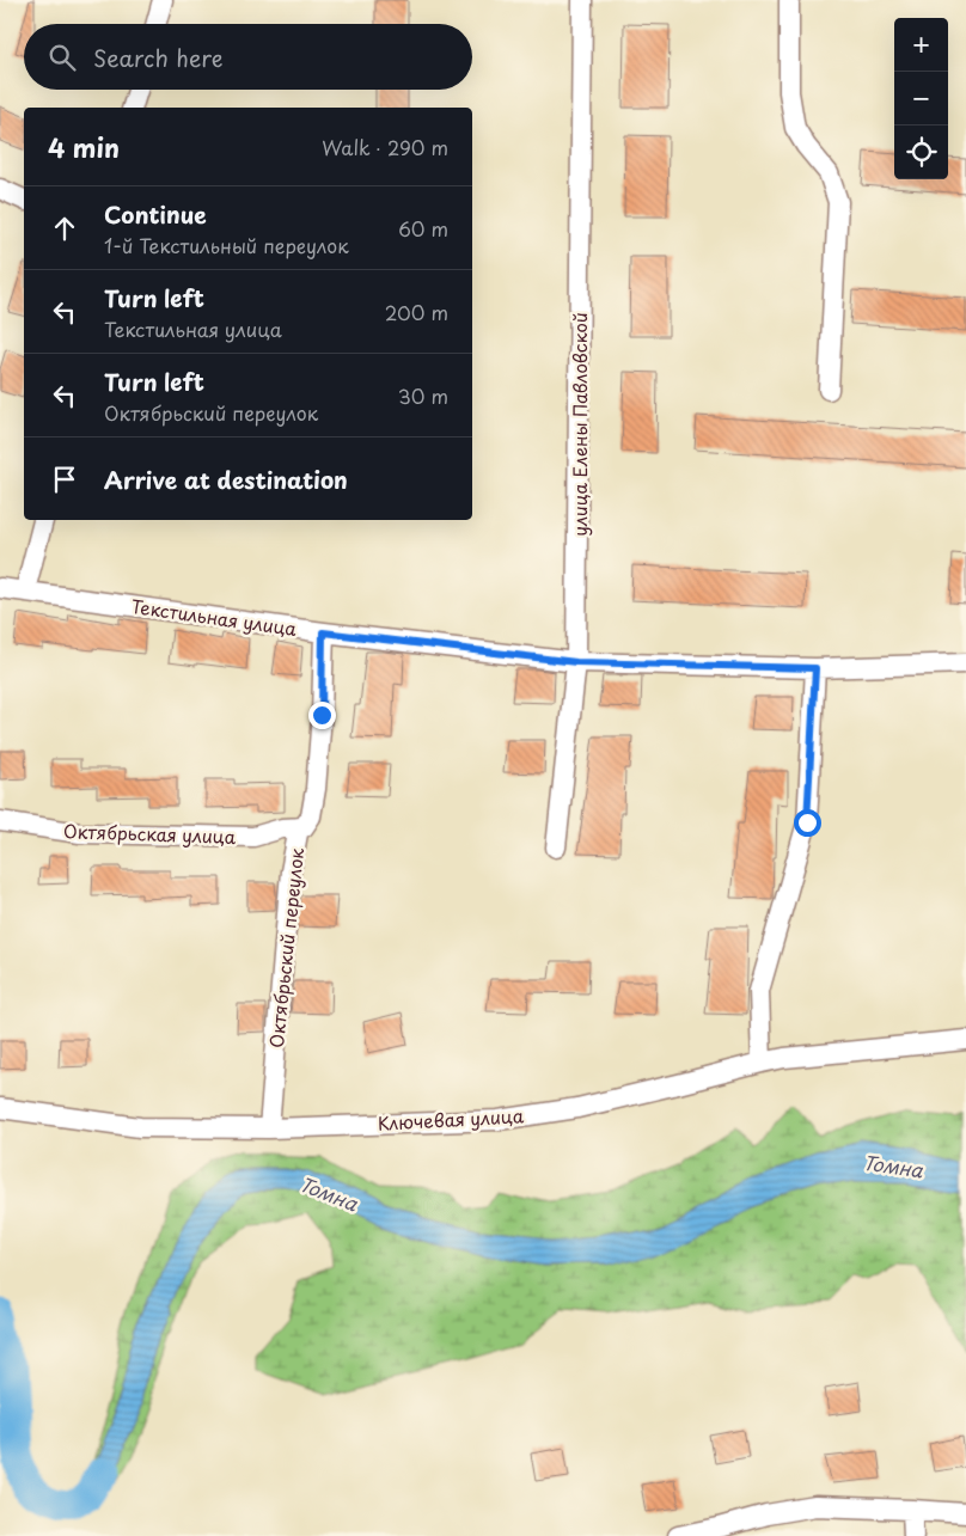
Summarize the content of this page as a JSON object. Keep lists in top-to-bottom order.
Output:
{
  "streets": {
    "street": [
      "улица Елены Павловской",
      "Текстильная улица",
      "Октябрьская улица",
      "Октябрьский переулок",
      "Ключевая улица"
    ]
  },
  "crossings": [
    ["улица Елены Павловской", "Текстильная улица"],
    ["Текстильная улица", "Октябрьский переулок"],
    ["Октябрьская улица", "Октябрьский переулок"],
    ["Октябрьский переулок", "Ключевая улица"]
  ],
  "water": ["Томна"],
  "page": {
    "map_buttons": ["+", "−"],
    "search": "Search here",
    "heading": ["4 min", "Walk · 290 m"],
    "list": [
      ["Continue", "1-й Текстильный переулок", "60 m"],
      ["Turn left", "Текстильная улица", "200 m"],
      ["Turn left", "Октябрьский переулок", "30 m"],
      "Arrive at destination"
    ]
  }
}
